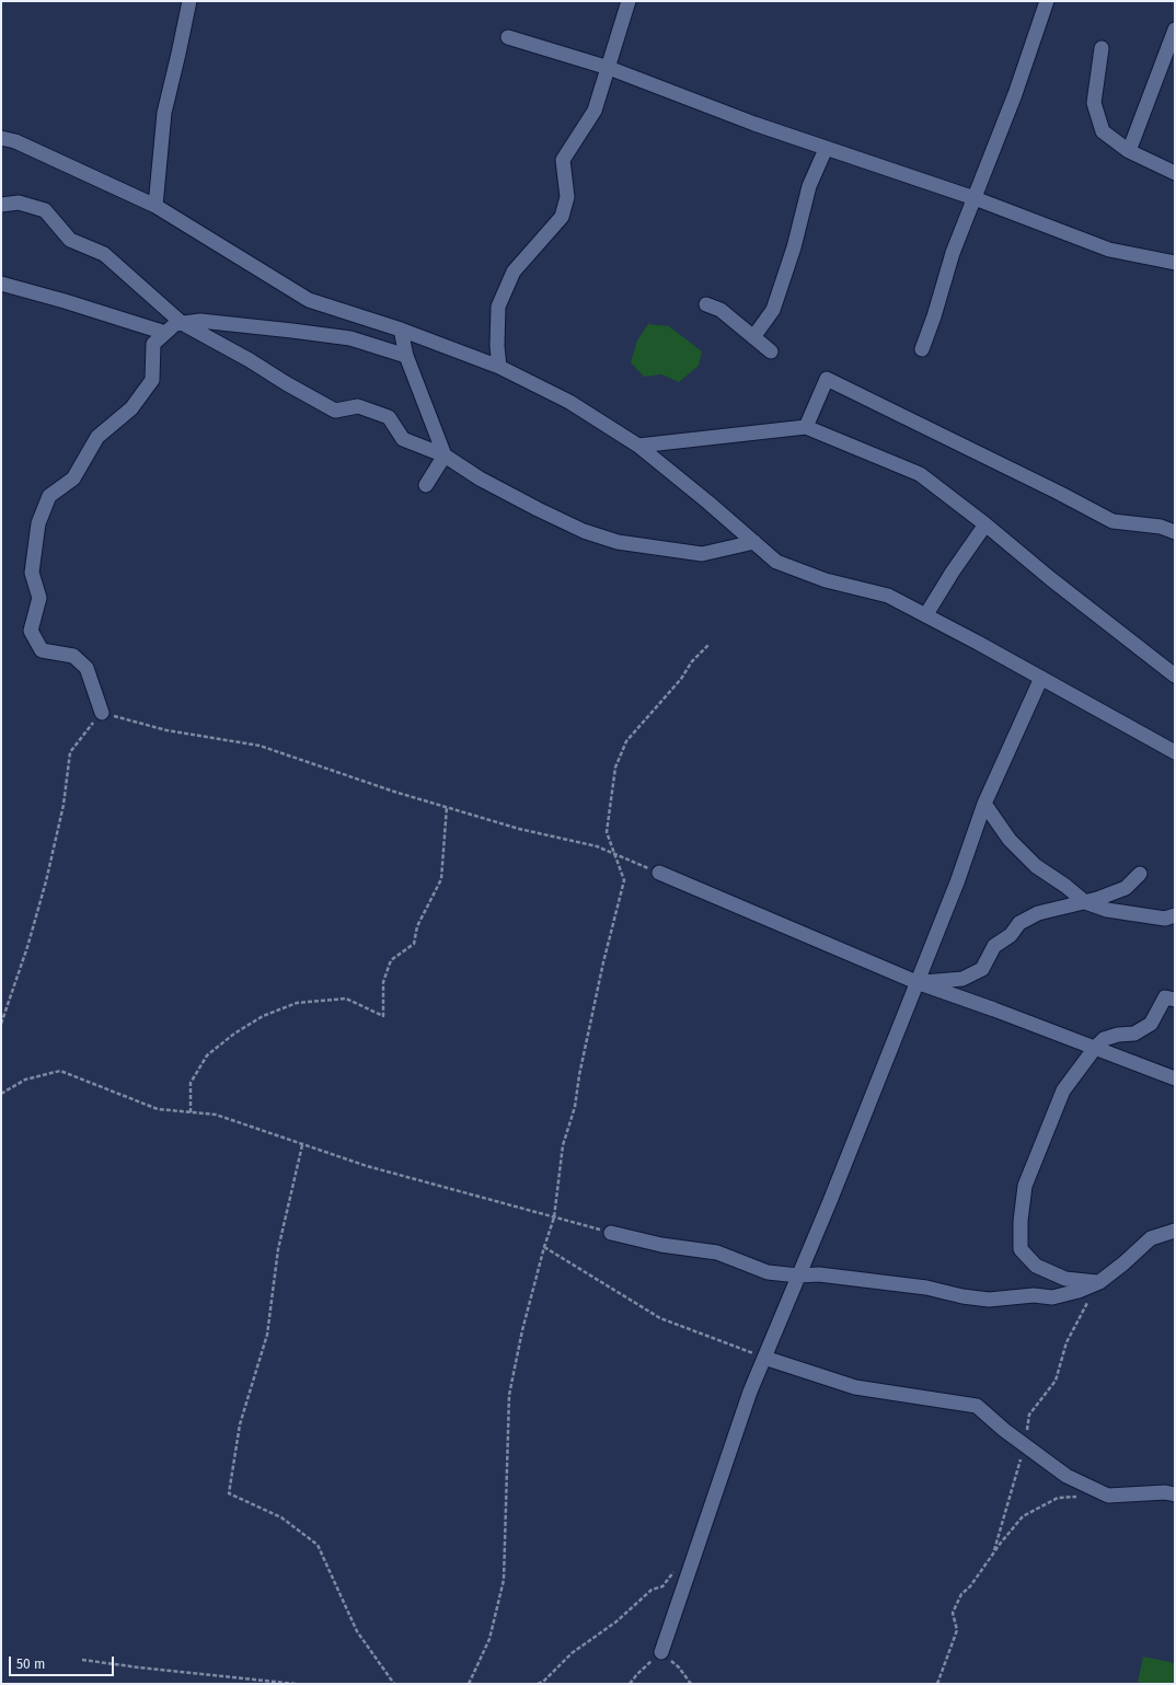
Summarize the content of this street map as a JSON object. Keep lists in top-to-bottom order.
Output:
{
  "scale_bar": "50 m"
}
